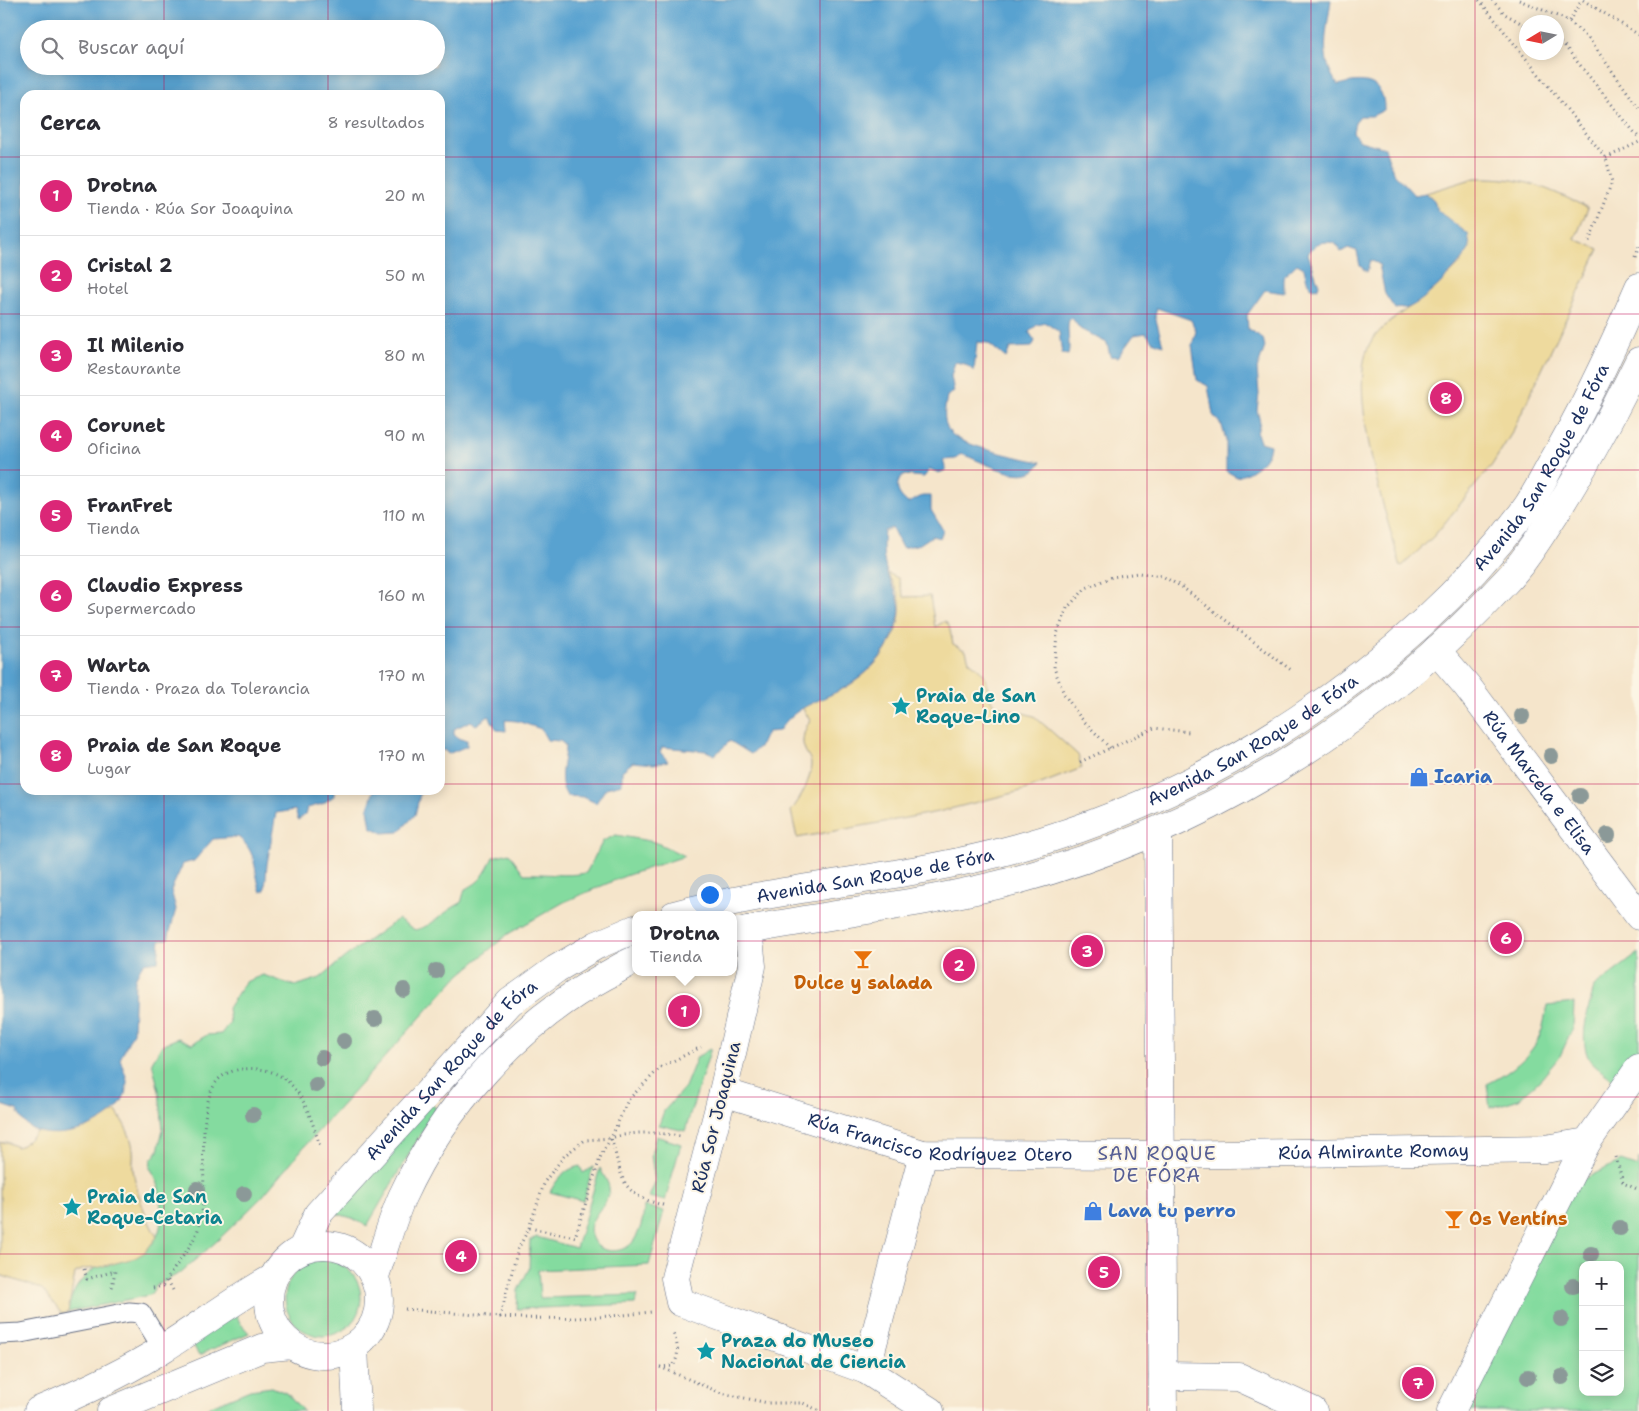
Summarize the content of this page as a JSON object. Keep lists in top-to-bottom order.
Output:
{
  "streets": {
    "street": [
      "Avenida San Roque de Fóra",
      "Rúa Marcela e Elisa",
      "Rúa Sor Joaquina",
      "Rúa Francisco Rodríguez Otero",
      "Rúa Almirante Romay"
    ]
  },
  "crossings": [
    ["Avenida San Roque de Fóra", "Rúa Marcela e Elisa"],
    ["Avenida San Roque de Fóra", "Rúa Sor Joaquina"],
    ["Rúa Sor Joaquina", "Rúa Francisco Rodríguez Otero"],
    ["Rúa Francisco Rodríguez Otero", "Rúa Almirante Romay"]
  ],
  "districts": ["SAN ROQUE DE FÓRA"],
  "places": {
    "place": ["Praia de San Roque-Lino", "Praia de San Roque-Cetaria", "Praza do Museo Nacional de Ciencia"],
    "shop": ["Icaria", "Lava tu perro"],
    "bar": ["Dulce y salada", "Os Ventíns"]
  },
  "north": "left",
  "page": {
    "search": "Buscar aquí",
    "heading": ["Cerca", "8 resultados"],
    "list": [
      {
        "mark": "1",
        "name": "Drotna",
        "note": "Tienda · Rúa Sor Joaquina",
        "value": "20 m"
      },
      {
        "mark": "2",
        "name": "Cristal 2",
        "note": "Hotel",
        "value": "50 m"
      },
      {
        "mark": "3",
        "name": "Il Milenio",
        "note": "Restaurante",
        "value": "80 m"
      },
      {
        "mark": "4",
        "name": "Corunet",
        "note": "Oficina",
        "value": "90 m"
      },
      {
        "mark": "5",
        "name": "FranFret",
        "note": "Tienda",
        "value": "110 m"
      },
      {
        "mark": "6",
        "name": "Claudio Express",
        "note": "Supermercado",
        "value": "160 m"
      },
      {
        "mark": "7",
        "name": "Warta",
        "note": "Tienda · Praza da Tolerancia",
        "value": "170 m"
      },
      {
        "mark": "8",
        "name": "Praia de San Roque",
        "note": "Lugar",
        "value": "170 m"
      }
    ],
    "pins": [
      "8",
      "6",
      "3",
      "2",
      "1",
      "4",
      "5",
      "7"
    ],
    "popup": ["Drotna", "Tienda"],
    "map_buttons": ["+", "−"]
  }
}
